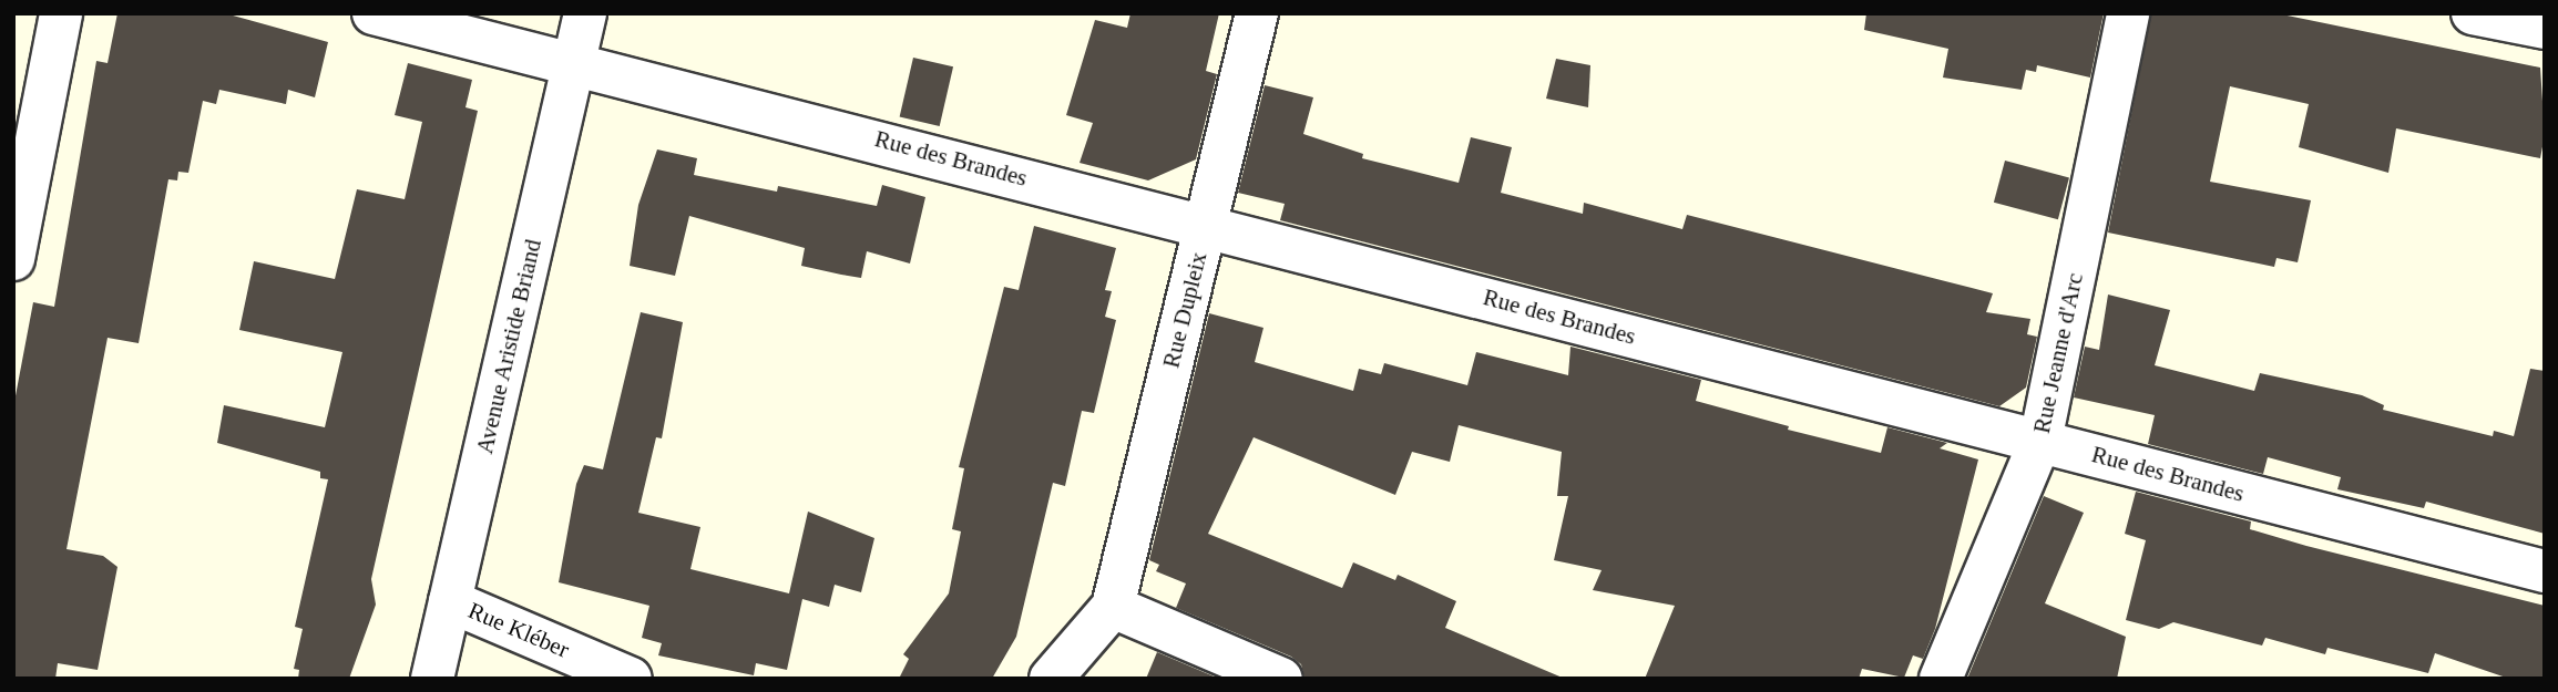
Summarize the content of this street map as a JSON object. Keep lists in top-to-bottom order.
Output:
{
  "streets": {
    "street": [
      "Rue des Brandes",
      "Rue Dupleix",
      "Avenue Aristide Briand",
      "Rue Jeanne d'Arc",
      "Rue Kléber"
    ]
  },
  "crossings": [
    ["Rue des Brandes", "Rue Dupleix"],
    ["Rue des Brandes", "Avenue Aristide Briand"],
    ["Rue des Brandes", "Rue Jeanne d'Arc"],
    ["Avenue Aristide Briand", "Rue Kléber"]
  ]
}
